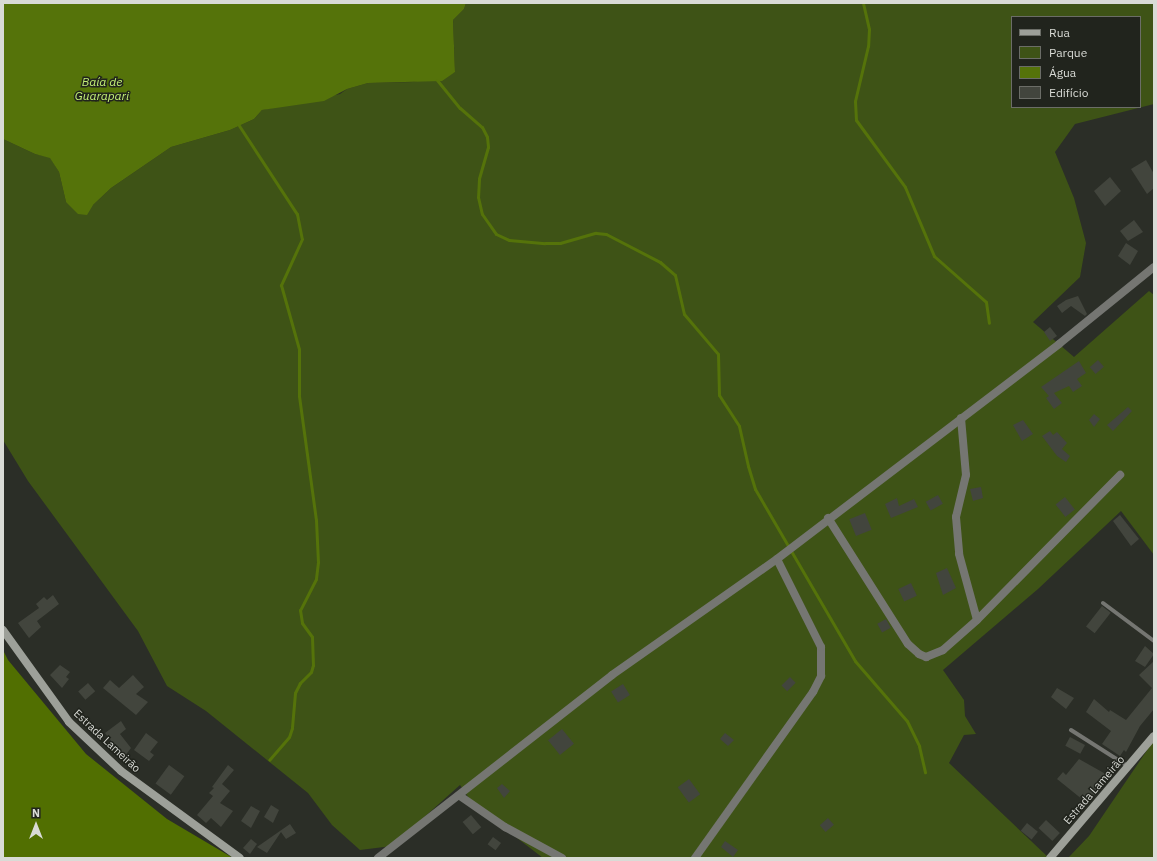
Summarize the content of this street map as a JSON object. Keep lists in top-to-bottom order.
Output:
{
  "streets": {
    "street": ["Estrada Lameirão"]
  },
  "water": ["Baía de Guarapari"],
  "legend": [
    "Rua",
    "Parque",
    "Água",
    "Edifício"
  ],
  "north": "top"
}
